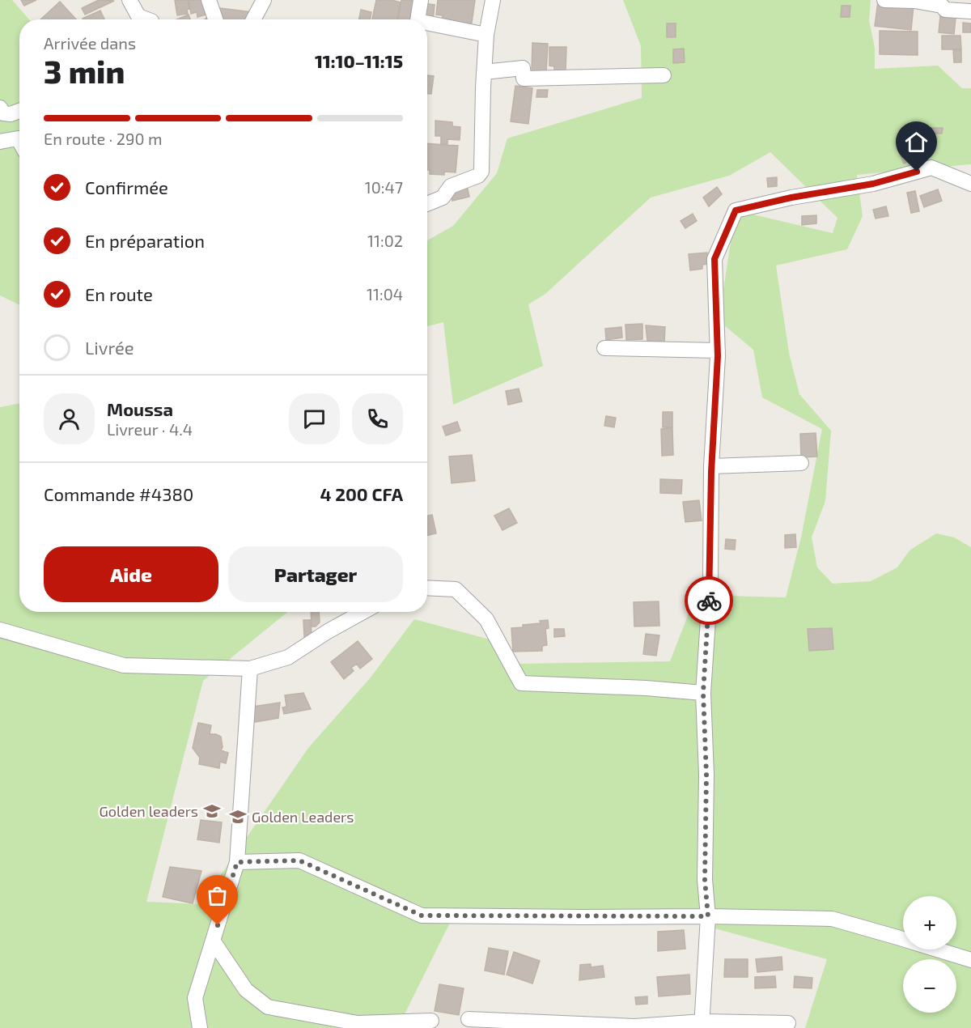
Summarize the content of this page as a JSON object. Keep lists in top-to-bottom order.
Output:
{
  "places": {
    "school or university": ["Golden leaders", "Golden Leaders"]
  },
  "page": {
    "heading": ["3 min", "Arrivée dans", "11:10–11:15"],
    "panel": [
      "Moussa",
      "Livreur · 4.4",
      "Commande #4380",
      "4 200 CFA"
    ],
    "bar": "En route · 290 m",
    "list": [
      ["Confirmée", "10:47"],
      ["En préparation", "11:02"],
      ["En route", "11:04"],
      "Livrée"
    ],
    "buttons": ["Aide", "Partager"],
    "map_buttons": ["+", "−"]
  }
}
